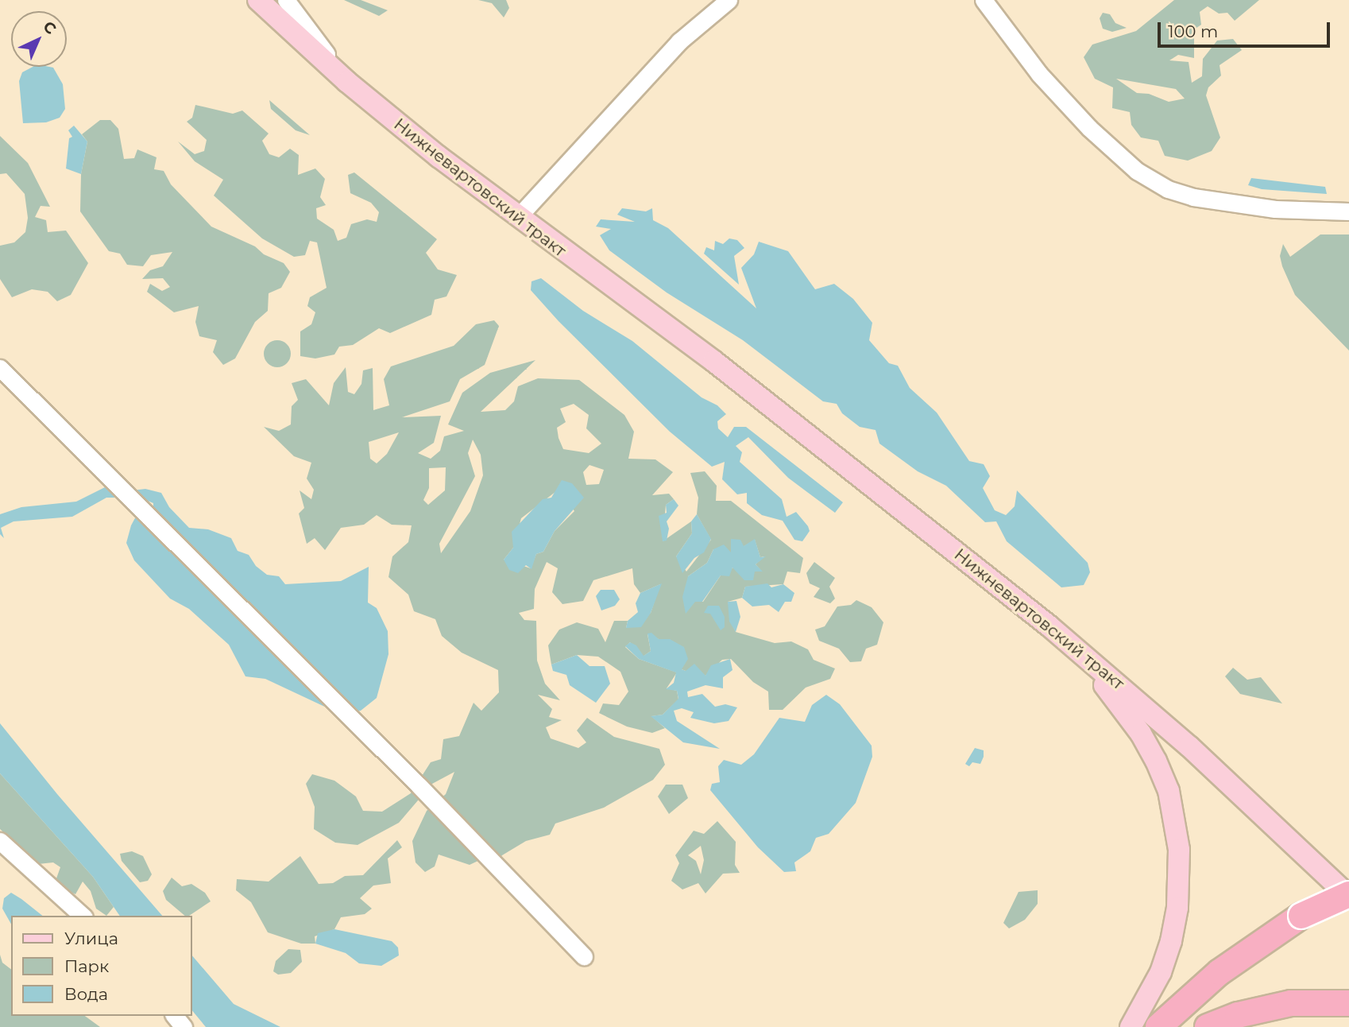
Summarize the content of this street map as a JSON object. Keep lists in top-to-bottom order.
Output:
{
  "streets": {
    "main road": ["Нижневартовский тракт"]
  },
  "legend": ["Улица", "Парк", "Вода"],
  "scale_bar": "100 m",
  "north": "top right"
}
